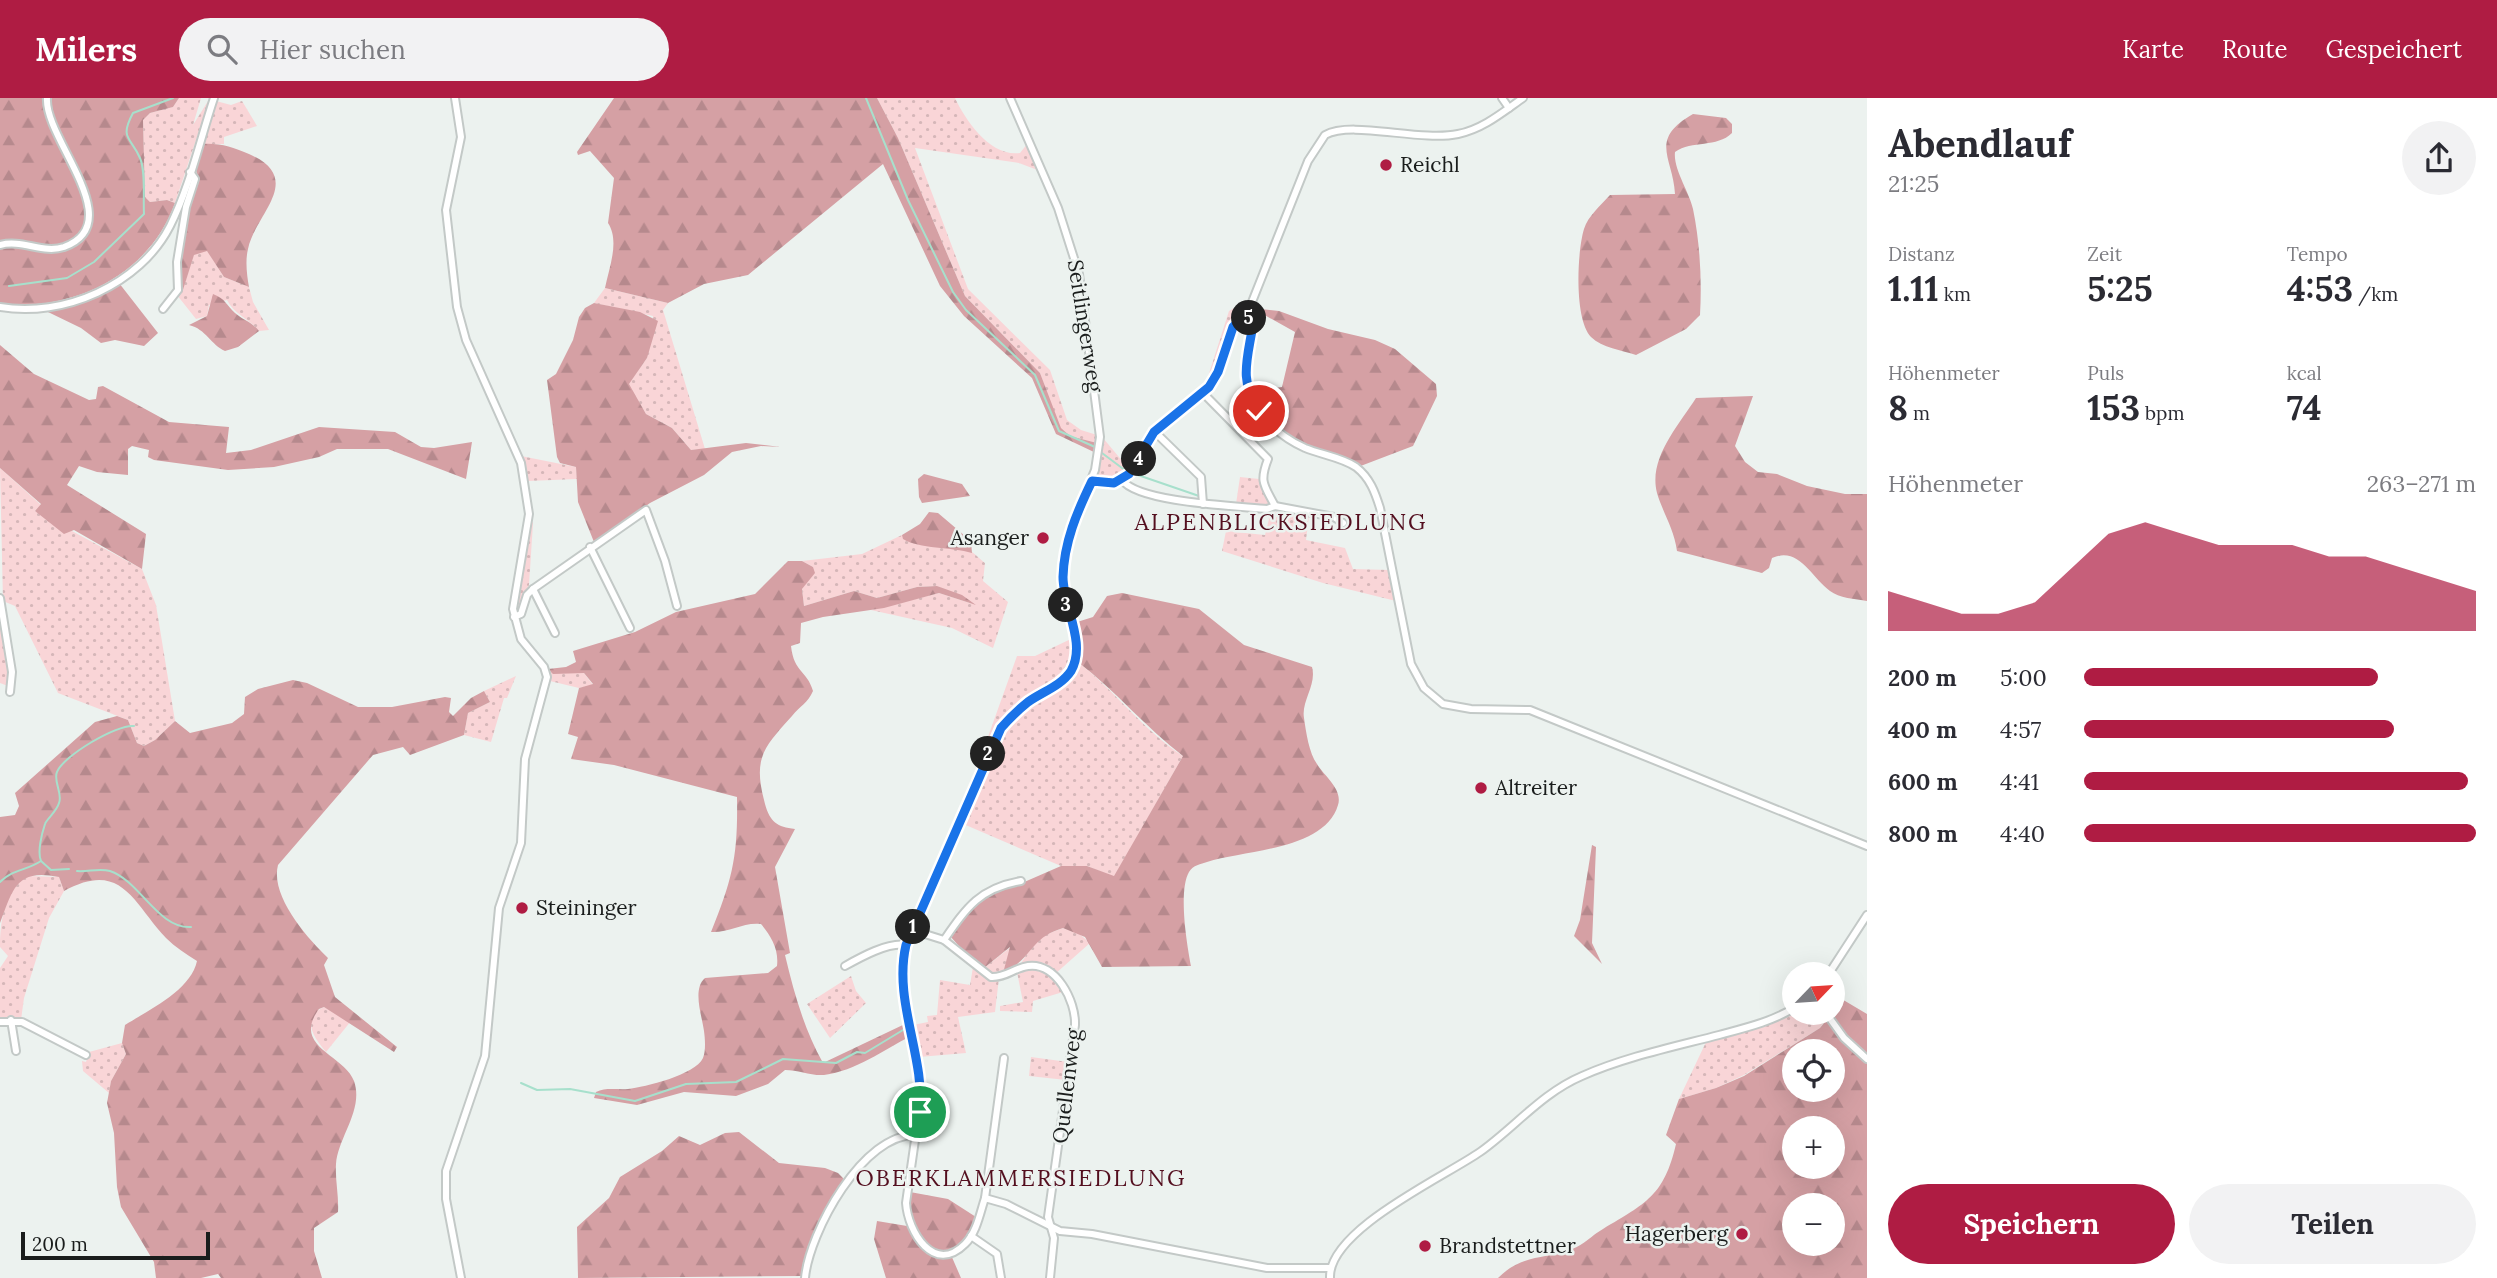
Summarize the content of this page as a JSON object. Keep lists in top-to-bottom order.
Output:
{
  "streets": {
    "street": ["Seitlingerweg", "Quellenweg"]
  },
  "crossings": [
    ["Seitlingerweg", "Quellenweg"]
  ],
  "districts": ["ALPENBLICKSIEDLUNG", "OBERKLAMMERSIEDLUNG"],
  "places": [
    "Reichl",
    "Asanger",
    "Altreiter",
    "Steininger",
    "Hagerberg",
    "Brandstettner"
  ],
  "scale_bar": "200 m",
  "north": "top right",
  "page": {
    "header": "Milers",
    "search": "Hier suchen",
    "nav": ["Karte", "Route", "Gespeichert"],
    "heading": ["Abendlauf", "21:25"],
    "stats": [
      ["Distanz", "1.11 km"],
      ["Zeit", "5:25"],
      ["Tempo", "4:53 /km"],
      ["Höhenmeter", "8 m"],
      ["Puls", "153 bpm"],
      ["kcal", "74"]
    ],
    "pins": [
      "5",
      "4",
      "3",
      "2",
      "1"
    ],
    "chart": ["Höhenmeter", "263–271 m"],
    "list": [
      {
        "name": "200 m",
        "note": "5:00"
      },
      {
        "name": "400 m",
        "note": "4:57"
      },
      {
        "name": "600 m",
        "note": "4:41"
      },
      {
        "name": "800 m",
        "note": "4:40"
      }
    ],
    "map_buttons": ["+", "−"],
    "buttons": ["Speichern", "Teilen"],
    "scale": "200 m"
  }
}
